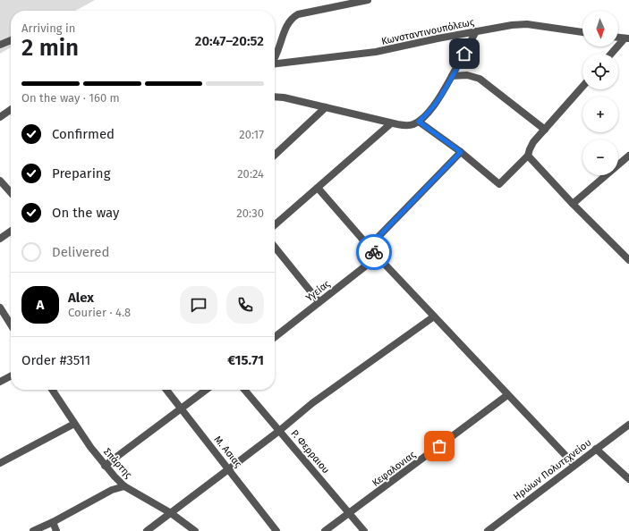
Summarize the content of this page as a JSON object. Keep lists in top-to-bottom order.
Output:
{
  "streets": {
    "street": [
      "Κωνσταντινουπόλεως",
      "Υγείας",
      "Μ. Ασιας",
      "Ρ. Φερραιου",
      "Σπάρτης",
      "Κεφαλονιας",
      "Ηρώων Πολυτεχνείου"
    ]
  },
  "crossings": [
    ["Ρ. Φερραιου", "Κεφαλονιας"]
  ],
  "north": "bottom",
  "page": {
    "map_buttons": ["+", "−"],
    "heading": ["2 min", "Arriving in", "20:47–20:52"],
    "panel": [
      "Alex",
      "Courier · 4.8",
      "Order #3511",
      "€15.71"
    ],
    "bar": "On the way · 160 m",
    "list": [
      ["Confirmed", "20:17"],
      ["Preparing", "20:24"],
      ["On the way", "20:30"],
      "Delivered"
    ],
    "round": "A"
  }
}
